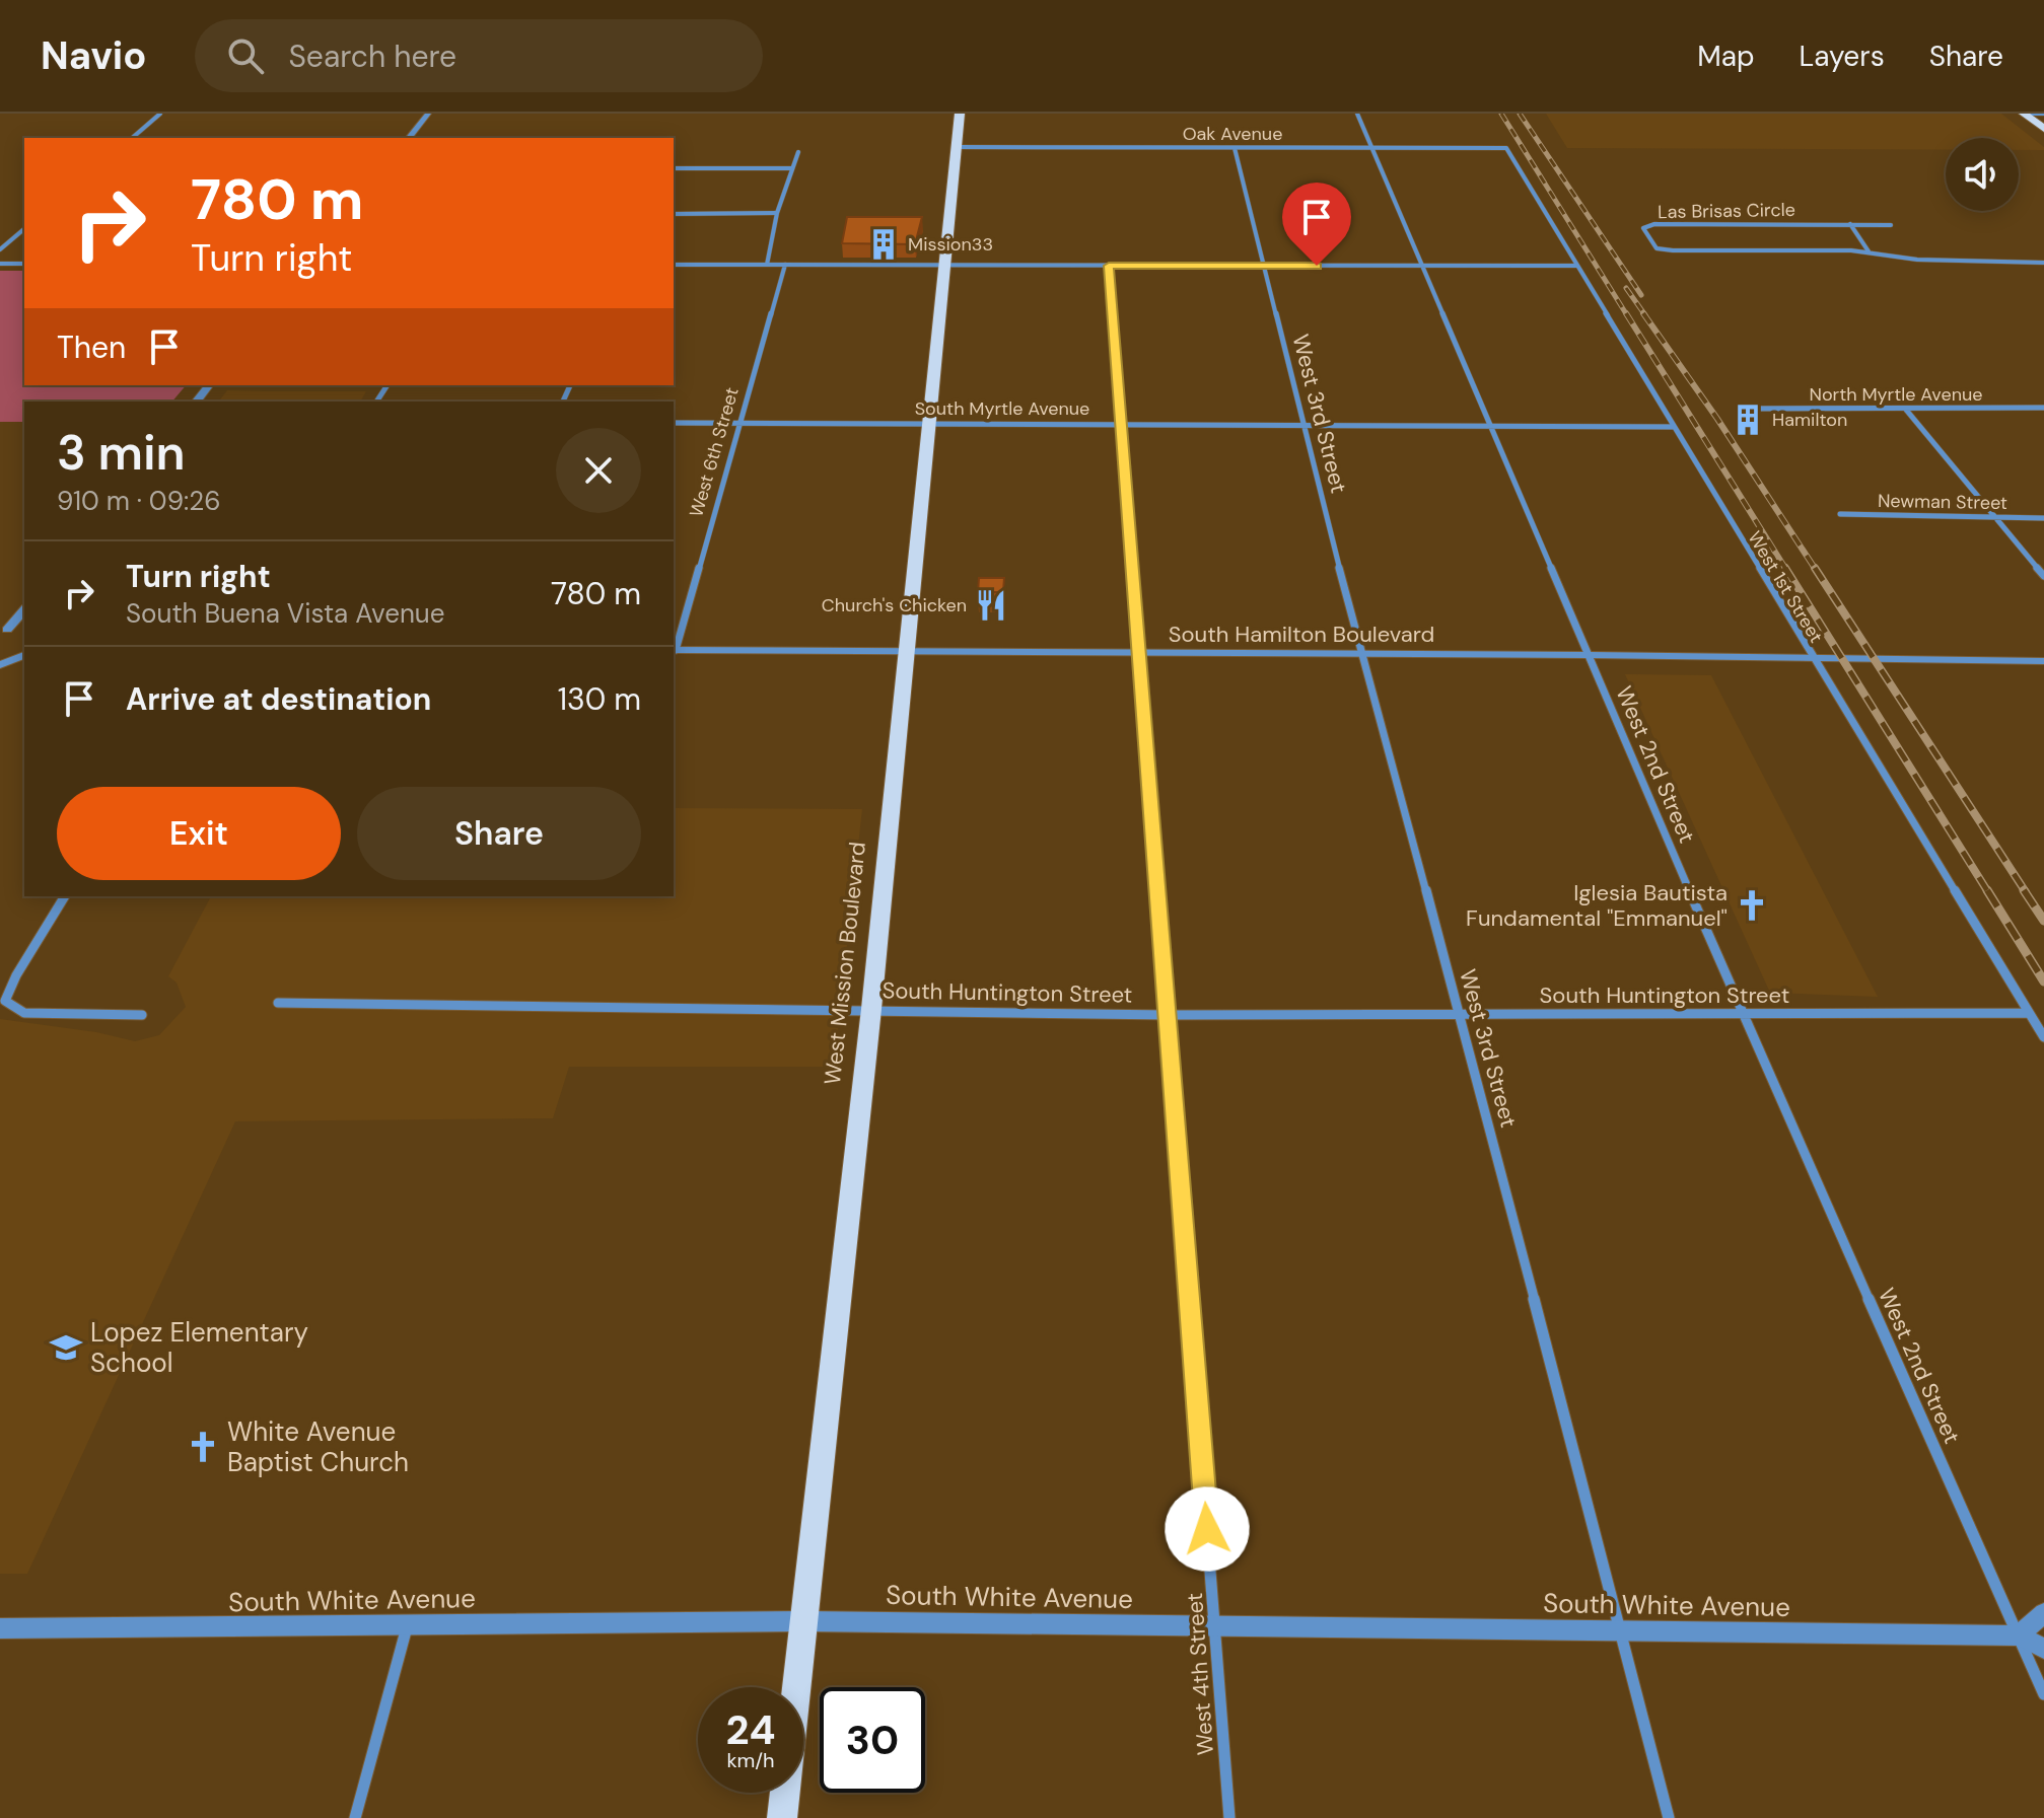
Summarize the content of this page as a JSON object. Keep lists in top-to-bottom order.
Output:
{
  "streets": {
    "main road": ["West Mission Boulevard"],
    "street": [
      "Oak Avenue",
      "Las Brisas Circle",
      "North Myrtle Avenue",
      "South Myrtle Avenue",
      "West 3rd Street",
      "West 6th Street",
      "Newman Street",
      "West 1st Street",
      "South Hamilton Boulevard",
      "West 2nd Street",
      "South Huntington Street",
      "South White Avenue",
      "West 4th Street"
    ]
  },
  "crossings": [
    ["Oak Avenue", "West 3rd Street"],
    ["Oak Avenue", "West 1st Street"],
    ["Oak Avenue", "West 2nd Street"],
    ["Oak Avenue", "West Mission Boulevard"],
    ["South Myrtle Avenue", "West 3rd Street"],
    ["South Myrtle Avenue", "West 6th Street"],
    ["South Myrtle Avenue", "West 1st Street"],
    ["South Myrtle Avenue", "West 2nd Street"],
    ["South Myrtle Avenue", "West Mission Boulevard"],
    ["South Myrtle Avenue", "West 4th Street"],
    ["West 3rd Street", "South Hamilton Boulevard"],
    ["West 3rd Street", "South Huntington Street"],
    ["West 3rd Street", "South White Avenue"],
    ["West 6th Street", "South Hamilton Boulevard"],
    ["West 1st Street", "South Hamilton Boulevard"],
    ["West 1st Street", "South Huntington Street"],
    ["South Hamilton Boulevard", "West 2nd Street"],
    ["South Hamilton Boulevard", "West Mission Boulevard"],
    ["South Hamilton Boulevard", "West 4th Street"],
    ["West 2nd Street", "South Huntington Street"],
    ["West 2nd Street", "South White Avenue"],
    ["West Mission Boulevard", "South Huntington Street"],
    ["West Mission Boulevard", "South White Avenue"],
    ["South Huntington Street", "West 4th Street"],
    ["South White Avenue", "West 4th Street"]
  ],
  "places": {
    "building": ["Mission33", "Hamilton"],
    "restaurant": ["Church's Chicken"],
    "church": ["Iglesia Bautista Fundamental \"Emmanuel\"", "White Avenue Baptist Church"],
    "school or university": ["Lopez Elementary School"]
  },
  "page": {
    "header": "Navio",
    "search": "Search here",
    "nav": ["Map", "Layers", "Share"],
    "turn": ["780 m", "Turn right"],
    "then": "Then",
    "heading": ["3 min", "910 m · 09:26"],
    "list": [
      {
        "name": "Turn right",
        "note": "South Buena Vista Avenue",
        "value": "780 m"
      },
      {
        "name": "Arrive at destination",
        "value": "130 m"
      }
    ],
    "buttons": ["Exit", "Share"],
    "speed": "24 km/h",
    "limit": "30"
  }
}
